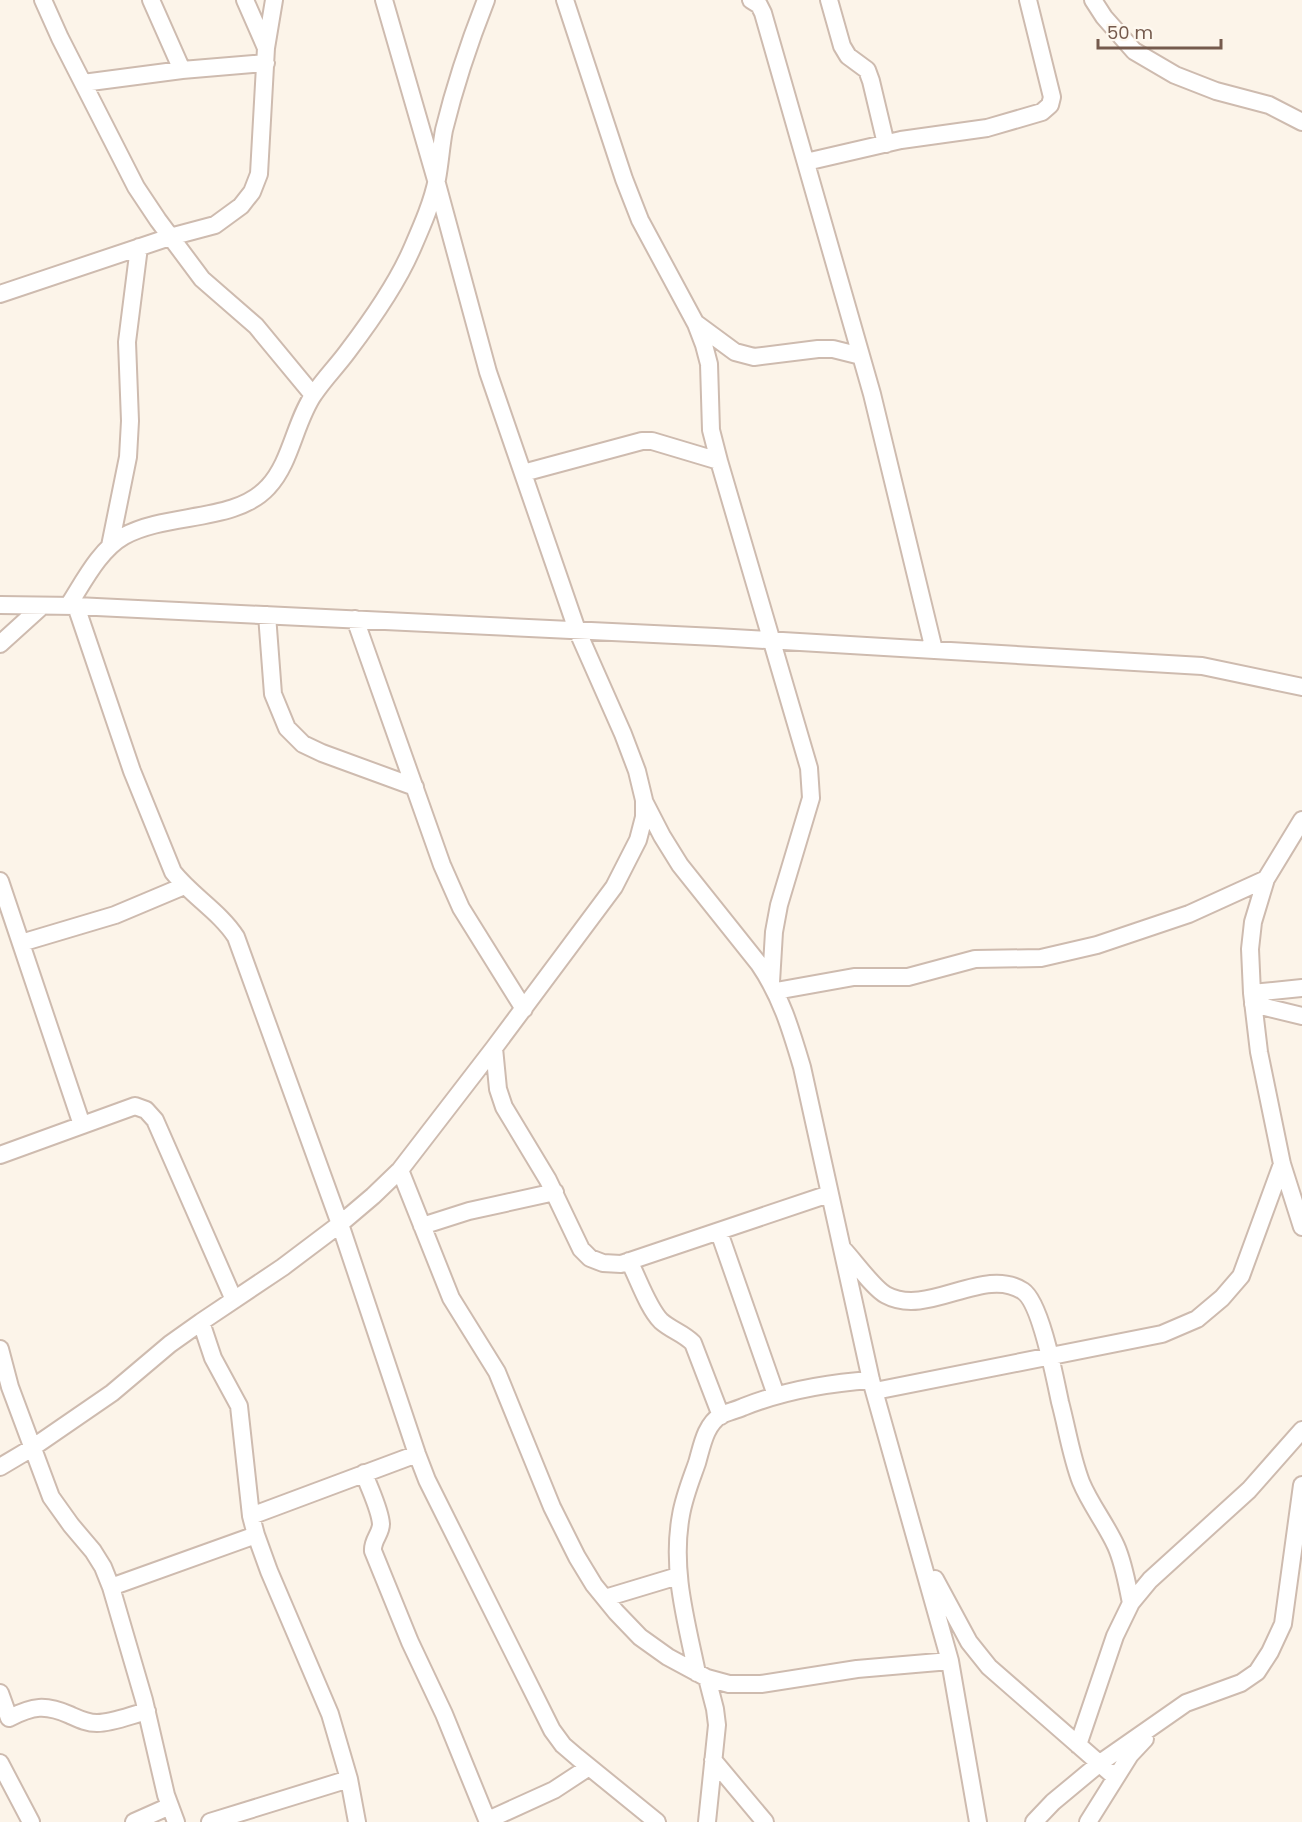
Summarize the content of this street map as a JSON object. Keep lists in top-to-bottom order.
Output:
{
  "scale_bar": "50 m"
}
